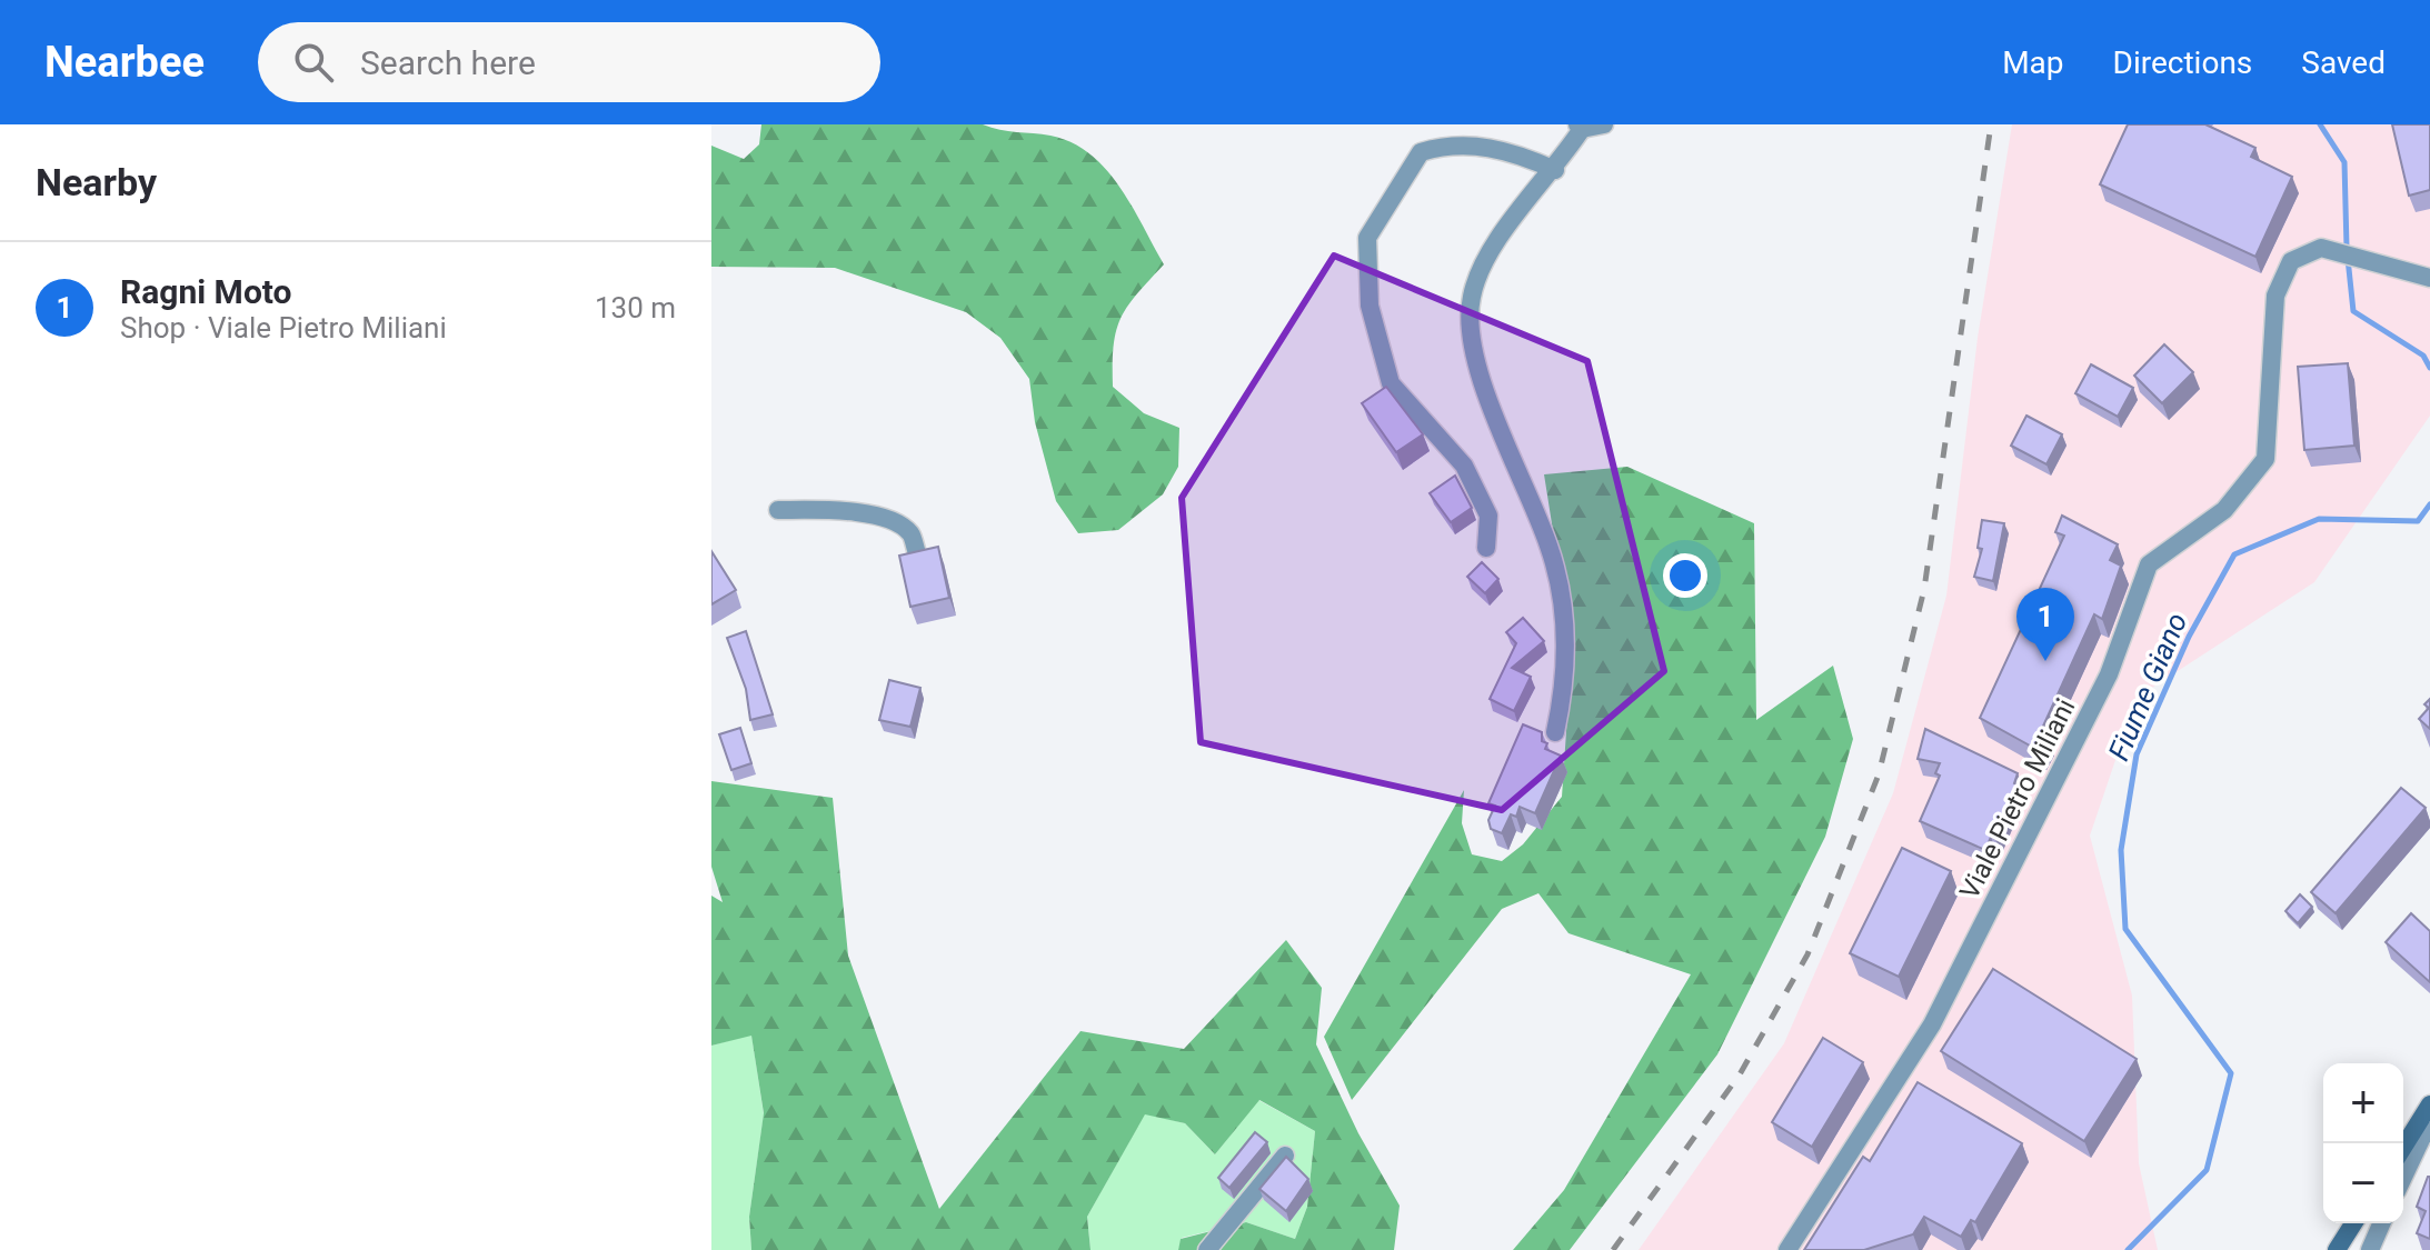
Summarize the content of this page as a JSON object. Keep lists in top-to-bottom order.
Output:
{
  "streets": {
    "street": ["Viale Pietro Miliani"]
  },
  "water": ["Fiume Giano"],
  "page": {
    "header": "Nearbee",
    "search": "Search here",
    "nav": ["Map", "Directions", "Saved"],
    "heading": "Nearby",
    "list": [
      {
        "mark": "1",
        "name": "Ragni Moto",
        "note": "Shop · Viale Pietro Miliani",
        "value": "130 m"
      }
    ],
    "pins": "1",
    "map_buttons": ["+", "−"]
  }
}
